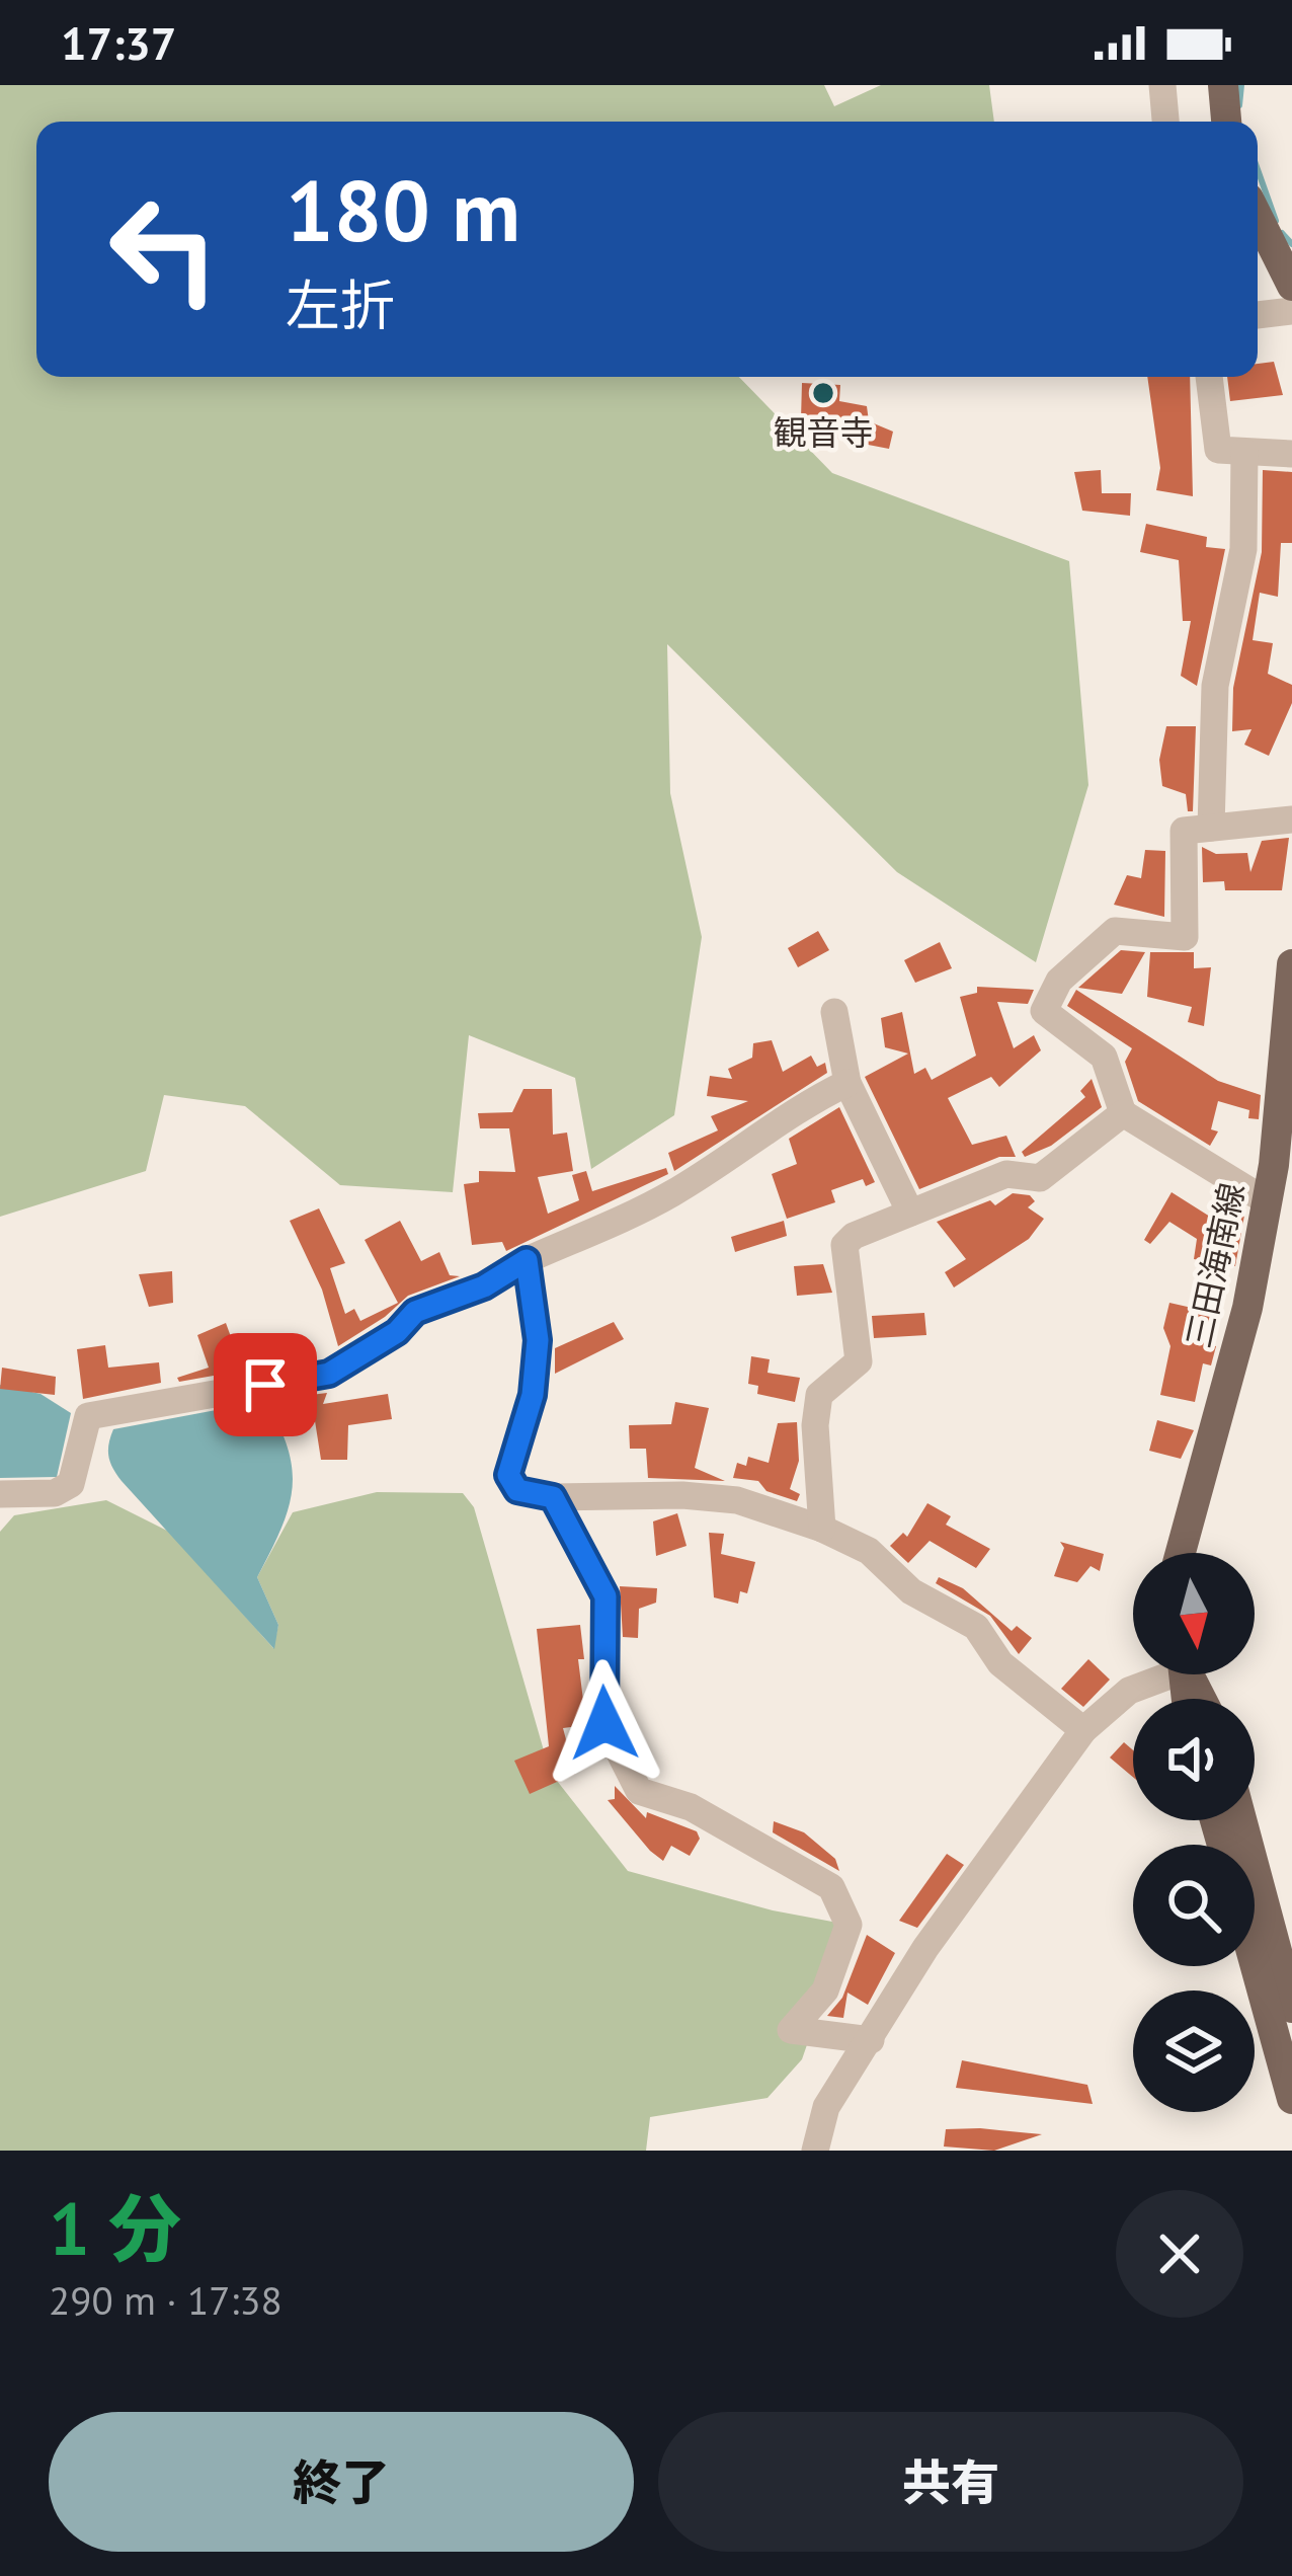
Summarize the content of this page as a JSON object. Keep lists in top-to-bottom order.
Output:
{
  "streets": {
    "main road": ["三田海南線"]
  },
  "places": ["観音寺"],
  "north": "bottom",
  "page": {
    "status": "17:37",
    "turn": ["180 m", "左折"],
    "heading": ["1 分", "290 m · 17:38"],
    "buttons": ["終了", "共有"]
  }
}
